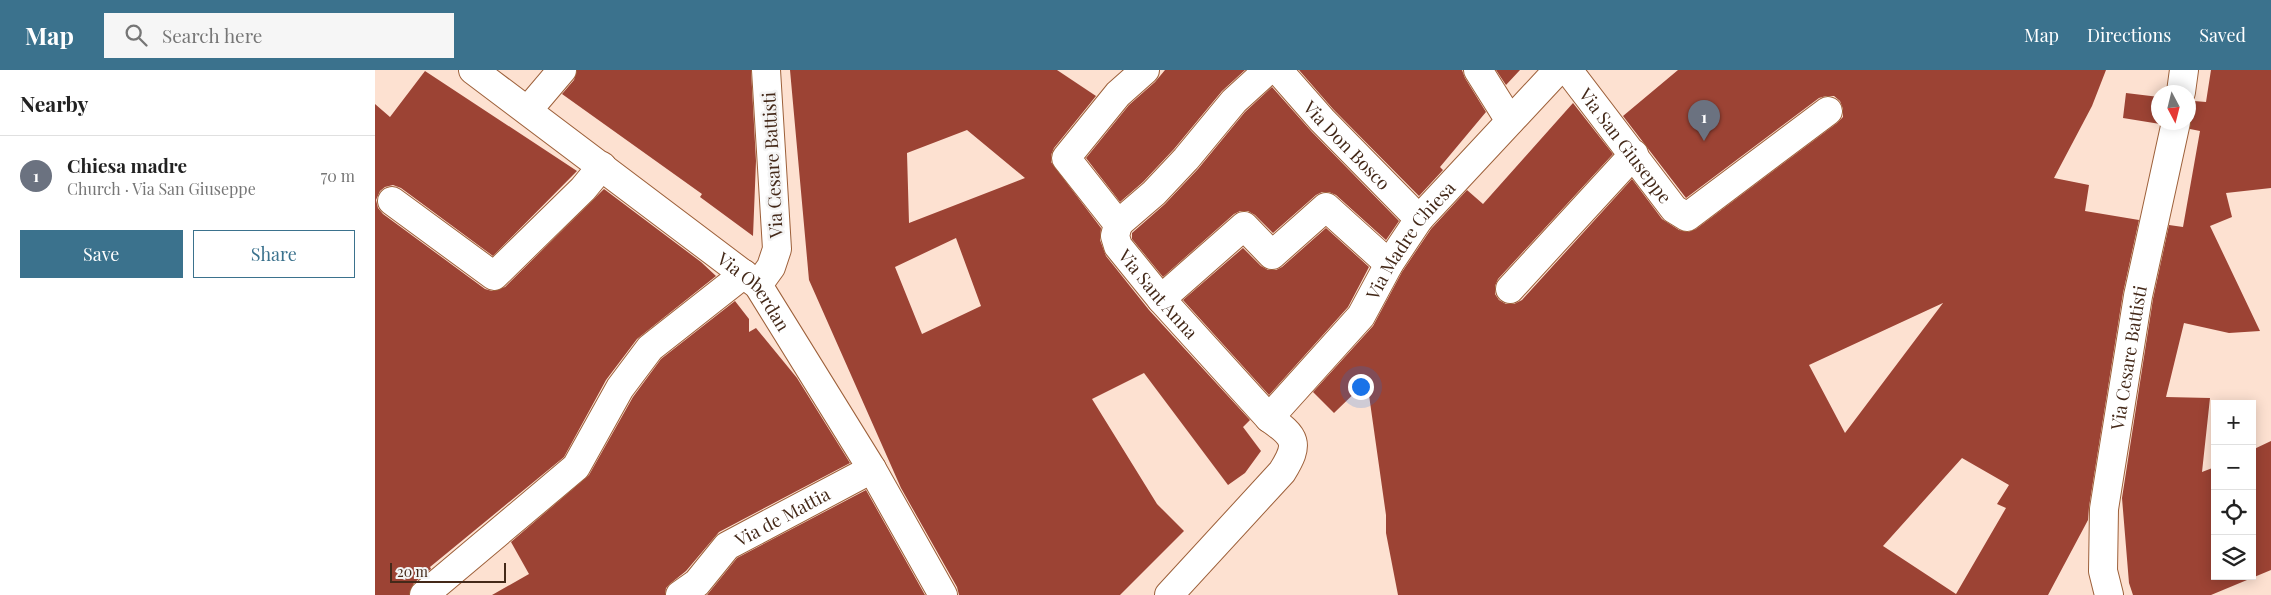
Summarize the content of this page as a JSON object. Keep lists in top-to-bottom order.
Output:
{
  "streets": {
    "street": [
      "Via Don Bosco",
      "Via San Giuseppe",
      "Via Cesare Battisti",
      "Via Madre Chiesa",
      "Via Sant Anna",
      "Via Oberdan",
      "Via de Mattia"
    ]
  },
  "crossings": [
    ["Via Don Bosco", "Via Madre Chiesa"],
    ["Via Cesare Battisti", "Via Oberdan"],
    ["Via Madre Chiesa", "Via Sant Anna"],
    ["Via Oberdan", "Via de Mattia"]
  ],
  "scale_bar": "20 m",
  "north": "bottom",
  "page": {
    "header": "Map",
    "search": "Search here",
    "nav": ["Map", "Directions", "Saved"],
    "heading": "Nearby",
    "pins": "1",
    "list": [
      {
        "mark": "1",
        "name": "Chiesa madre",
        "note": "Church · Via San Giuseppe",
        "value": "70 m"
      }
    ],
    "buttons": ["Save", "Share"],
    "map_buttons": ["+", "−"],
    "scale": "20 m"
  }
}
